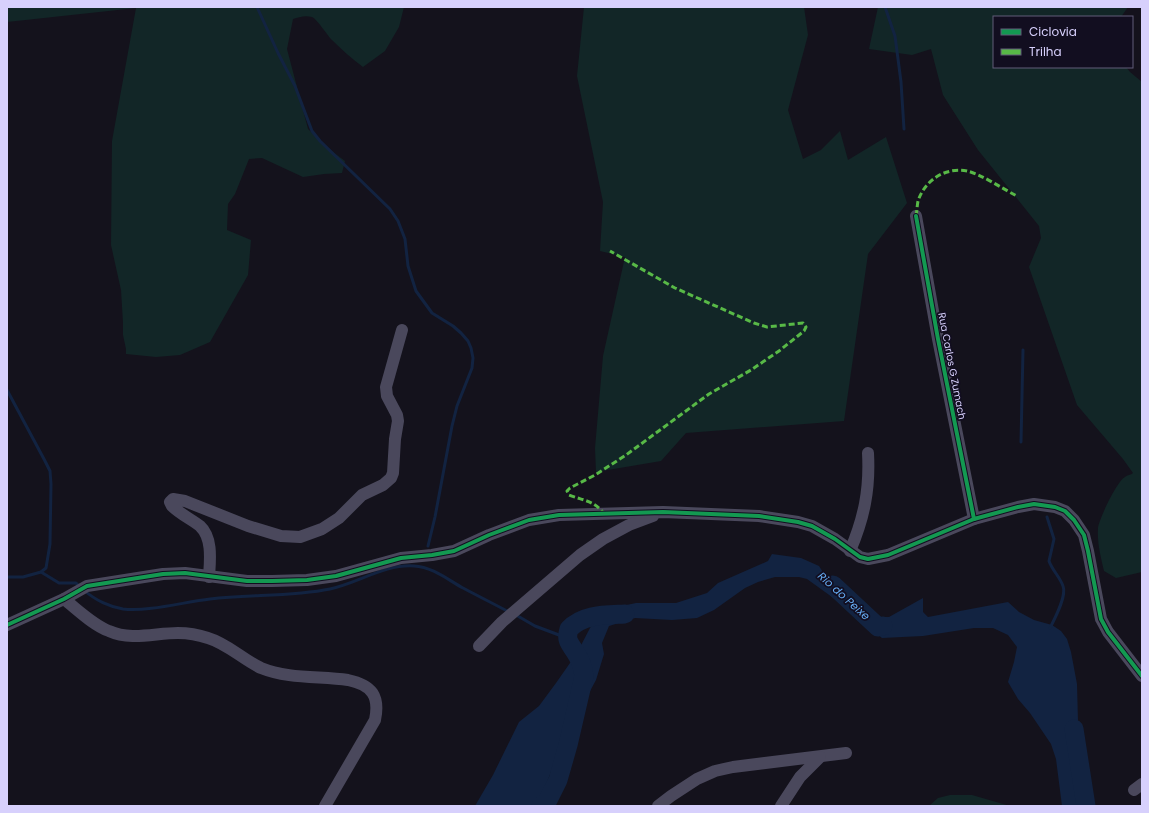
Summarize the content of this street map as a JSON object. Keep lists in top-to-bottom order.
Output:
{
  "streets": {
    "street": ["Rua Carlos G Zumach"]
  },
  "water": ["Rio do Peixe"],
  "legend": ["Ciclovia", "Trilha"]
}
